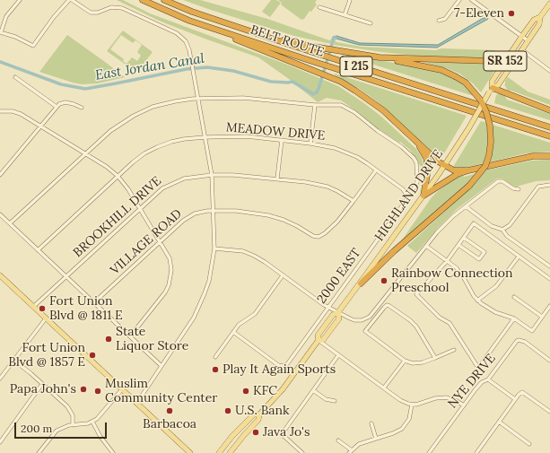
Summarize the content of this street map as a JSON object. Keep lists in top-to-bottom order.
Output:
{
  "streets": {
    "highway": ["BELT ROUTE", "I 215"],
    "main road": ["SR 152", "HIGHLAND DRIVE"],
    "street": [
      "MEADOW DRIVE",
      "BROOKHILL DRIVE",
      "VILLAGE ROAD",
      "2000 EAST",
      "NYE DRIVE"
    ]
  },
  "crossings": [
    ["MEADOW DRIVE", "VILLAGE ROAD"],
    ["MEADOW DRIVE", "2000 EAST"],
    ["BROOKHILL DRIVE", "VILLAGE ROAD"]
  ],
  "water": ["East Jordan Canal"],
  "places": [
    "7-Eleven",
    "Rainbow Connection Preschool",
    "Fort Union Blvd @ 1811 E",
    "State Liquor Store",
    "Fort Union Blvd @ 1857 E",
    "Play It Again Sports",
    "Papa John's",
    "Muslim Community Center",
    "KFC",
    "Barbacoa",
    "U.S. Bank",
    "Java Jo's"
  ],
  "scale_bar": "200 m"
}
